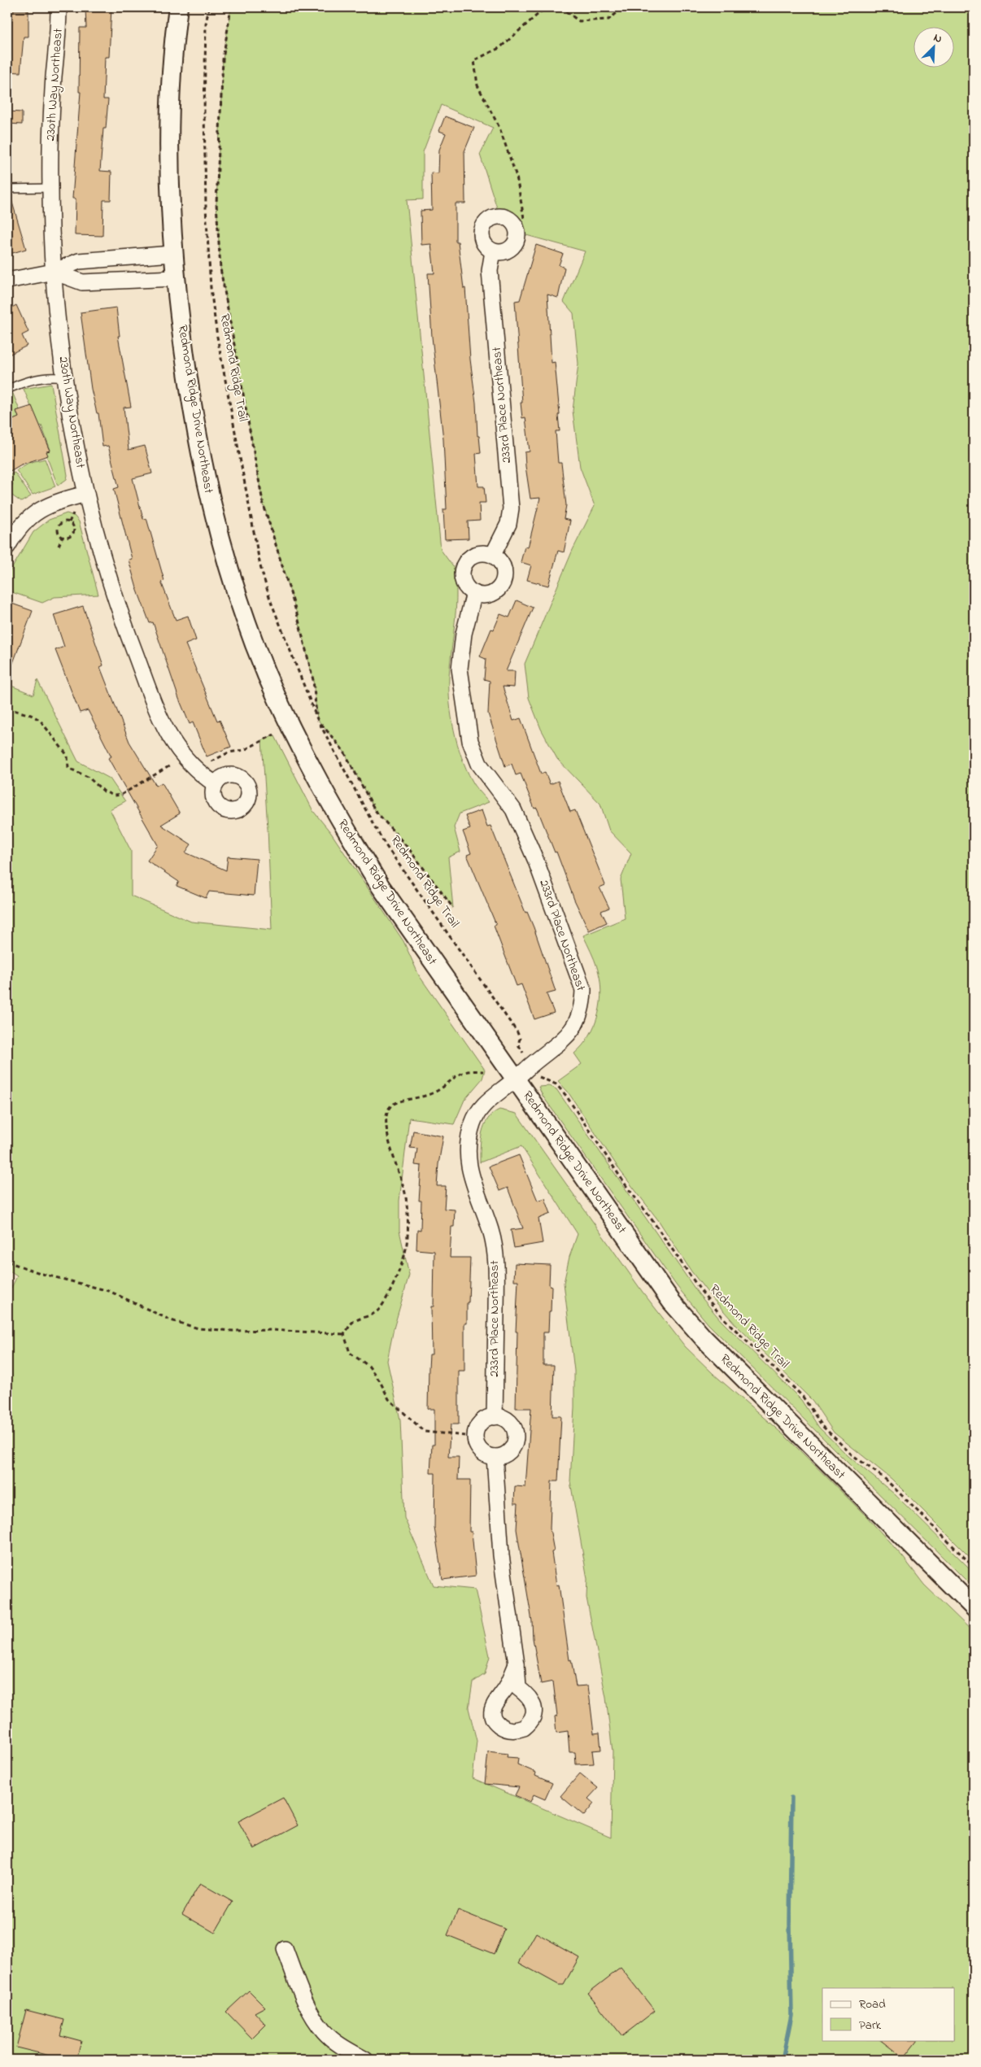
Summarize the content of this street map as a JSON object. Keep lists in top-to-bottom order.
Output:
{
  "streets": {
    "street": ["230th Way Northeast", "233rd Place Northeast", "Redmond Ridge Drive Northeast"],
    "path": ["Redmond Ridge Trail"]
  },
  "crossings": [
    ["233rd Place Northeast", "Redmond Ridge Drive Northeast"]
  ],
  "legend": ["Road", "Park"],
  "north": "top right"
}
